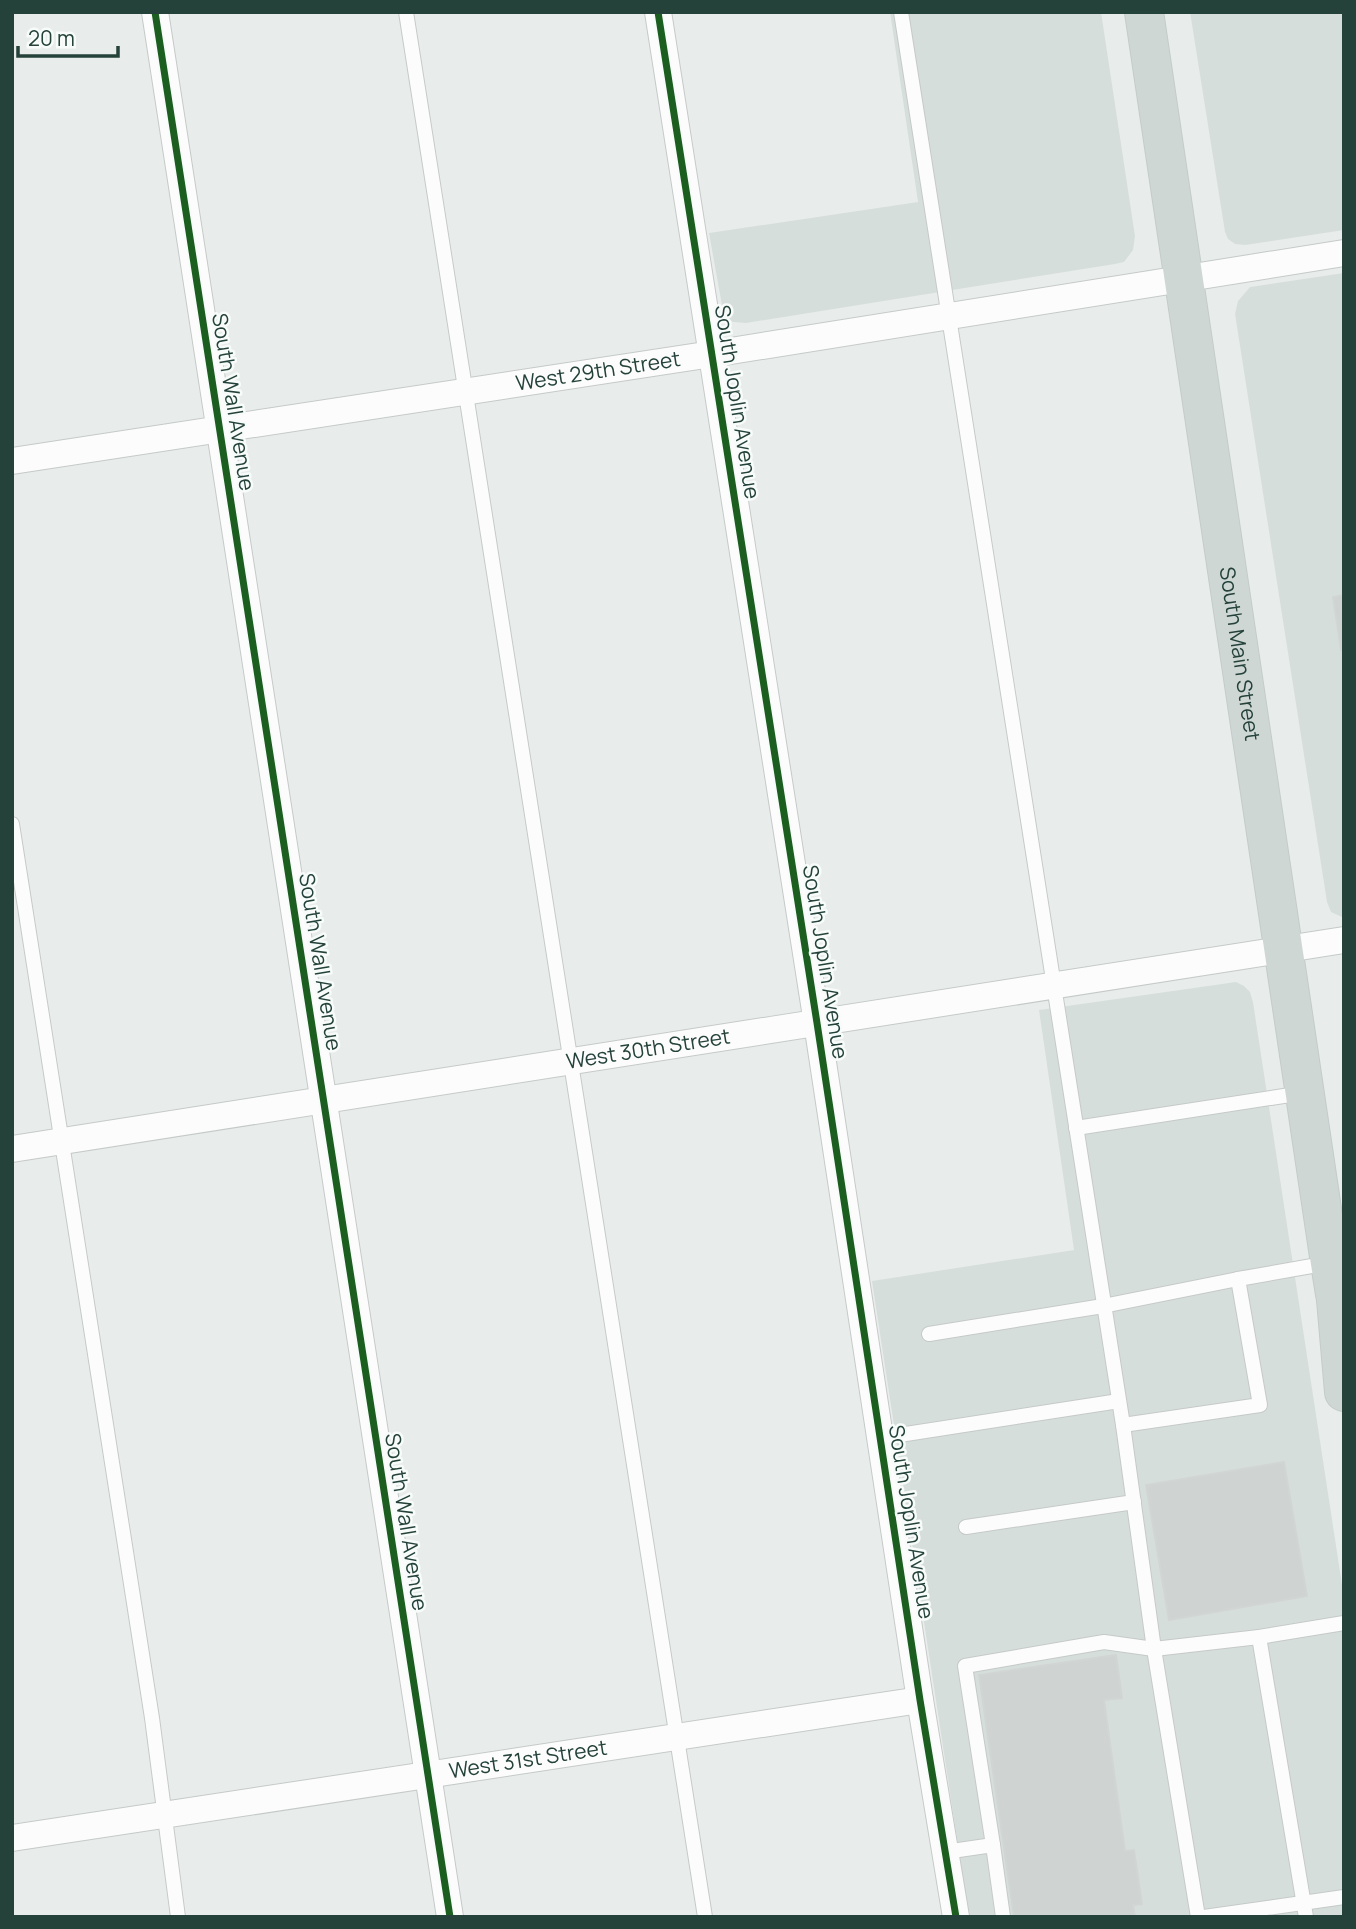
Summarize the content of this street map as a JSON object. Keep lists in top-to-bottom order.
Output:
{
  "streets": {
    "main road": ["South Main Street"],
    "street": [
      "West 29th Street",
      "South Wall Avenue",
      "South Joplin Avenue",
      "West 30th Street",
      "West 31st Street"
    ]
  },
  "crossings": [
    ["West 29th Street", "South Wall Avenue"],
    ["West 29th Street", "South Joplin Avenue"],
    ["West 29th Street", "South Main Street"],
    ["South Wall Avenue", "West 30th Street"],
    ["South Wall Avenue", "West 31st Street"],
    ["South Joplin Avenue", "West 30th Street"],
    ["South Joplin Avenue", "West 31st Street"],
    ["South Main Street", "West 30th Street"]
  ],
  "scale_bar": "20 m"
}
